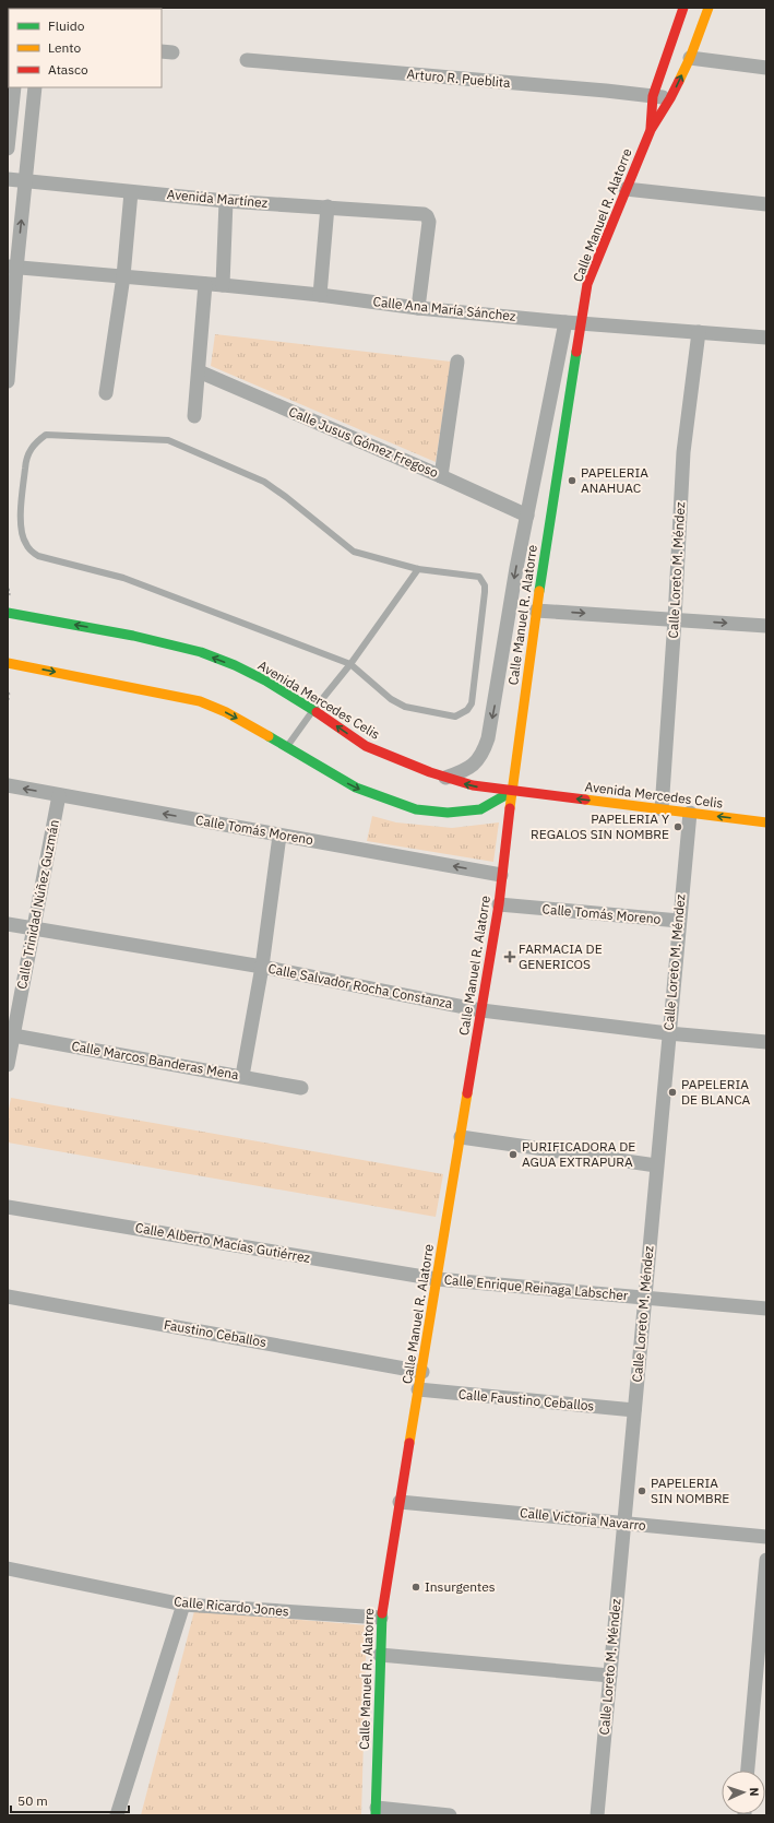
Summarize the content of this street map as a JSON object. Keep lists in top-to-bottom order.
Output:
{
  "streets": {
    "street": [
      "Arturo R. Pueblita",
      "Avenida Martínez",
      "Calle Manuel R. Alatorre",
      "Calle Ana María Sánchez",
      "Calle Jusus Gómez Fregoso",
      "Calle Loreto M. Méndez",
      "Avenida Mercedes Celis",
      "Calle Tomás Moreno",
      "Calle Trinidad Núñez Guzmán",
      "Calle Salvador Rocha Constanza",
      "Calle Marcos Banderas Mena",
      "Calle Alberto Macías Gutiérrez",
      "Calle Enrique Reinaga Labscher",
      "Faustino Ceballos",
      "Calle Faustino Ceballos",
      "Calle Victoria Navarro",
      "Calle Ricardo Jones"
    ]
  },
  "crossings": [
    ["Arturo R. Pueblita", "Calle Manuel R. Alatorre"],
    ["Avenida Martínez", "Calle Ana María Sánchez"],
    ["Calle Manuel R. Alatorre", "Calle Ana María Sánchez"],
    ["Calle Manuel R. Alatorre", "Avenida Mercedes Celis"],
    ["Calle Manuel R. Alatorre", "Calle Tomás Moreno"],
    ["Calle Manuel R. Alatorre", "Calle Salvador Rocha Constanza"],
    ["Calle Manuel R. Alatorre", "Calle Alberto Macías Gutiérrez"],
    ["Calle Manuel R. Alatorre", "Calle Enrique Reinaga Labscher"],
    ["Calle Manuel R. Alatorre", "Faustino Ceballos"],
    ["Calle Manuel R. Alatorre", "Calle Faustino Ceballos"],
    ["Calle Manuel R. Alatorre", "Calle Victoria Navarro"],
    ["Calle Manuel R. Alatorre", "Calle Ricardo Jones"],
    ["Calle Ana María Sánchez", "Calle Loreto M. Méndez"],
    ["Calle Loreto M. Méndez", "Avenida Mercedes Celis"],
    ["Calle Loreto M. Méndez", "Calle Tomás Moreno"],
    ["Calle Loreto M. Méndez", "Calle Salvador Rocha Constanza"],
    ["Calle Loreto M. Méndez", "Calle Enrique Reinaga Labscher"],
    ["Calle Loreto M. Méndez", "Calle Faustino Ceballos"],
    ["Calle Loreto M. Méndez", "Calle Victoria Navarro"],
    ["Calle Tomás Moreno", "Calle Trinidad Núñez Guzmán"],
    ["Calle Trinidad Núñez Guzmán", "Calle Salvador Rocha Constanza"],
    ["Calle Trinidad Núñez Guzmán", "Calle Marcos Banderas Mena"],
    ["Calle Alberto Macías Gutiérrez", "Calle Enrique Reinaga Labscher"]
  ],
  "places": {
    "other": [
      "PAPELERIA ANAHUAC",
      "PAPELERIA Y REGALOS SIN NOMBRE",
      "PAPELERIA DE BLANCA",
      "PURIFICADORA DE AGUA EXTRAPURA",
      "PAPELERIA SIN NOMBRE",
      "Insurgentes"
    ],
    "health": ["FARMACIA DE GENERICOS"]
  },
  "legend": ["Fluido", "Lento", "Atasco"],
  "scale_bar": "50 m",
  "north": "right"
}
